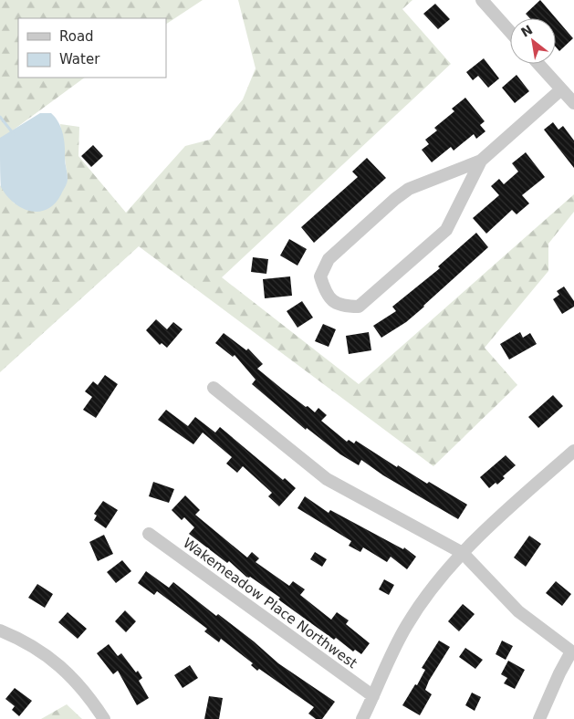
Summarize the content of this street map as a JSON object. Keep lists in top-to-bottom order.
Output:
{
  "streets": {
    "street": ["Wakemeadow Place Northwest"]
  },
  "legend": ["Road", "Water"],
  "north": "top left"
}
